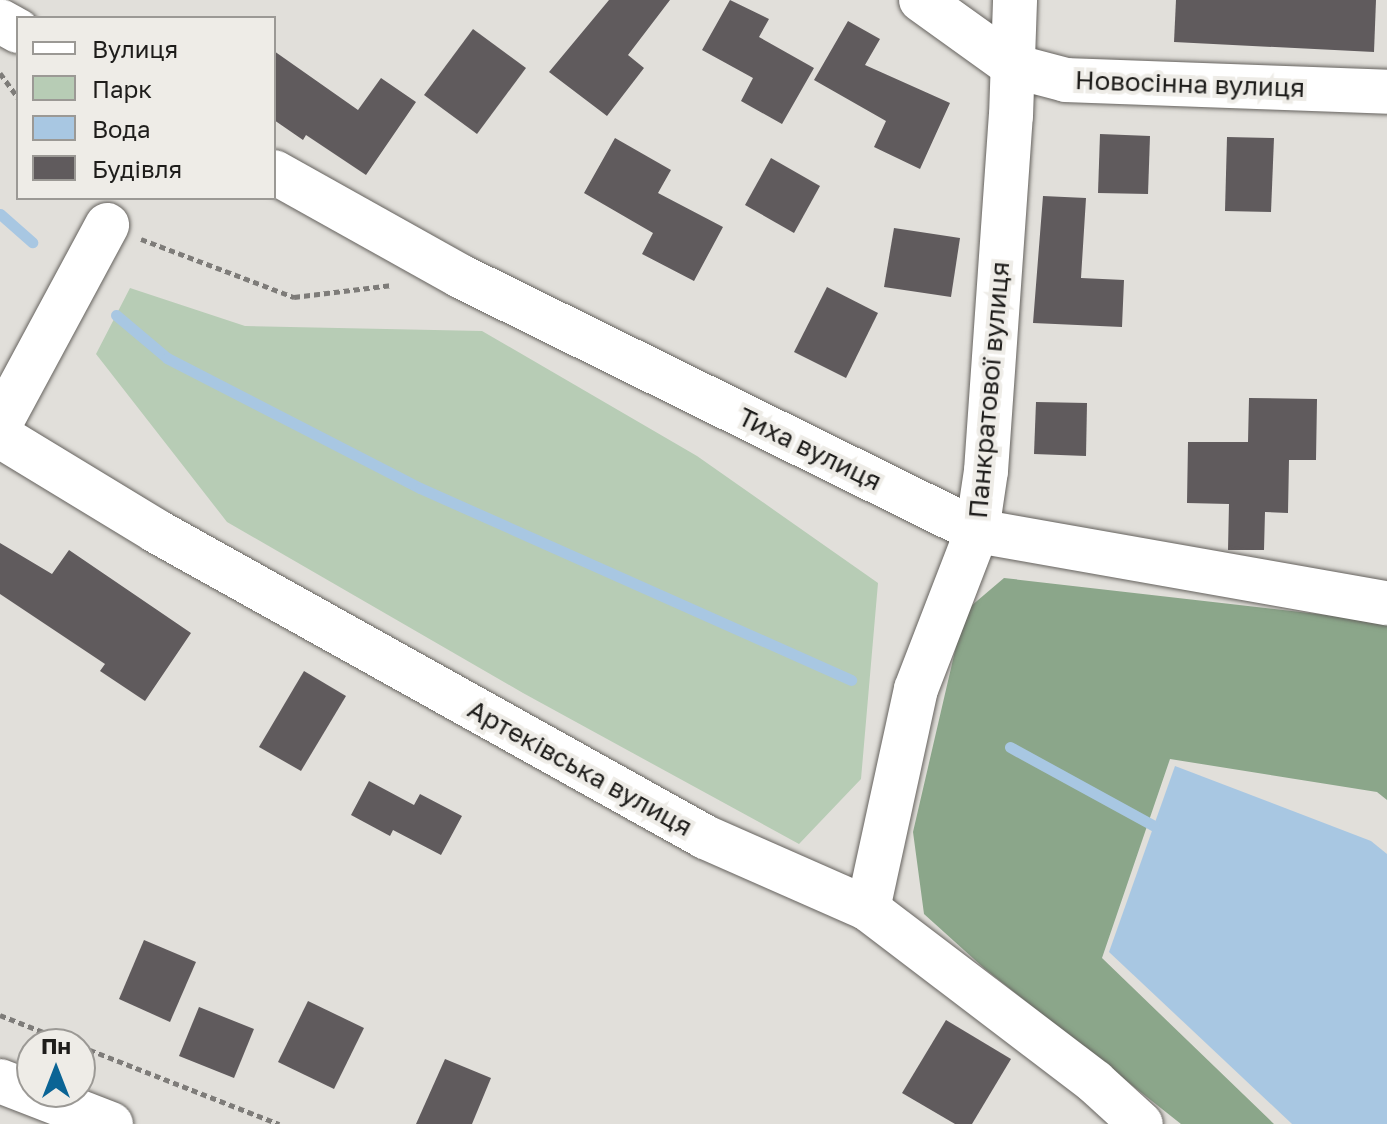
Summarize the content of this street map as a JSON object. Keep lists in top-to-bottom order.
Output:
{
  "streets": {
    "street": [
      "Новосінна вулиця",
      "Панкратової вулиця",
      "Тиха вулиця",
      "Артеківська вулиця"
    ]
  },
  "crossings": [
    ["Новосінна вулиця", "Панкратової вулиця"],
    ["Панкратової вулиця", "Тиха вулиця"],
    ["Панкратової вулиця", "Артеківська вулиця"]
  ],
  "legend": [
    "Вулиця",
    "Парк",
    "Вода",
    "Будівля"
  ],
  "north": "top"
}
